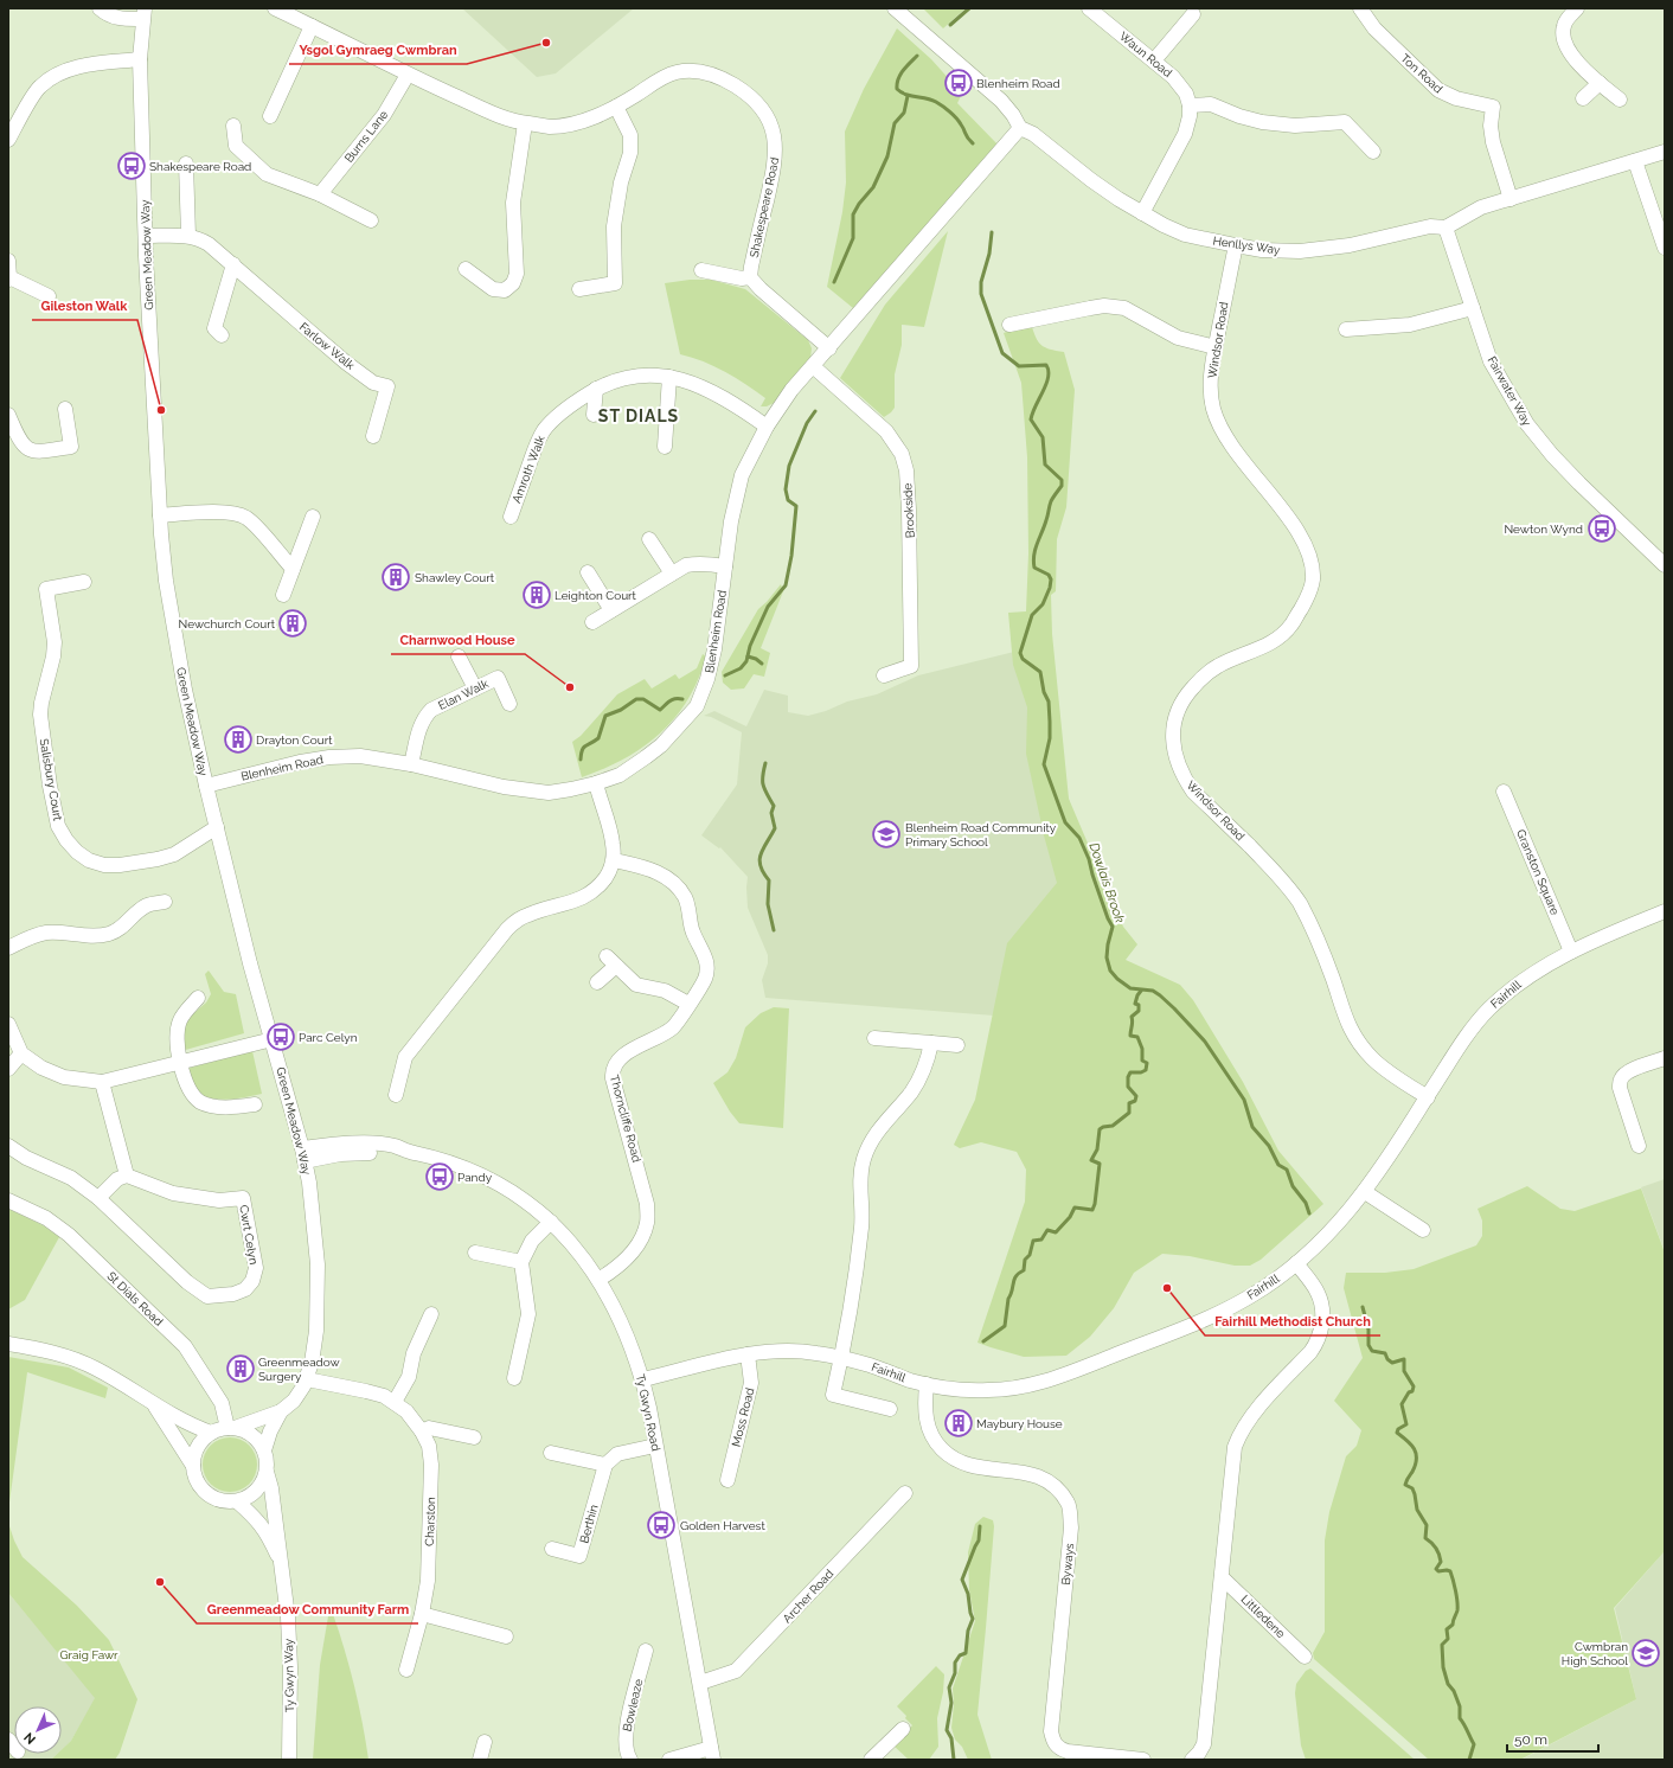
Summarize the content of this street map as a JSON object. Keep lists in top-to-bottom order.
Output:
{
  "streets": {
    "street": [
      "Waun Road",
      "Ton Road",
      "Burns Lane",
      "Shakespeare Road",
      "Henllys Way",
      "Green Meadow Way",
      "Windsor Road",
      "Farlow Walk",
      "Fairwater Way",
      "Amroth Walk",
      "Brookside",
      "Blenheim Road",
      "Elan Walk",
      "Salisbury Court",
      "Granston Square",
      "Fairhill",
      "Thorncliffe Road",
      "Cwrt Celyn",
      "St Dials Road",
      "Ty Gwyn Road",
      "Moss Road",
      "Charston",
      "Berthin",
      "Byways",
      "Archer Road",
      "Littledene",
      "Ty Gwyn Way",
      "Bowleaze"
    ]
  },
  "crossings": [
    ["Ton Road", "Henllys Way"],
    ["Burns Lane", "Shakespeare Road"],
    ["Henllys Way", "Windsor Road"],
    ["Henllys Way", "Fairwater Way"],
    ["Henllys Way", "Blenheim Road"],
    ["Green Meadow Way", "Farlow Walk"],
    ["Green Meadow Way", "Blenheim Road"],
    ["Green Meadow Way", "Salisbury Court"],
    ["Green Meadow Way", "St Dials Road"],
    ["Green Meadow Way", "Ty Gwyn Road"],
    ["Green Meadow Way", "Charston"],
    ["Windsor Road", "Fairhill"],
    ["Amroth Walk", "Blenheim Road"],
    ["Brookside", "Blenheim Road"],
    ["Blenheim Road", "Elan Walk"],
    ["Granston Square", "Fairhill"],
    ["Fairhill", "Ty Gwyn Road"],
    ["Fairhill", "Moss Road"],
    ["Fairhill", "Byways"],
    ["Thorncliffe Road", "Ty Gwyn Road"],
    ["Ty Gwyn Road", "Archer Road"]
  ],
  "districts": ["ST DIALS"],
  "water": ["Dowlais Brook"],
  "parks": ["Graig Fawr"],
  "places": {
    "other": [
      "Ysgol Gymraeg Cwmbran",
      "Gileston Walk",
      "Charnwood House",
      "Fairhill Methodist Church",
      "Greenmeadow Community Farm"
    ],
    "bus stop": [
      "Blenheim Road",
      "Shakespeare Road",
      "Newton Wynd",
      "Parc Celyn",
      "Pandy",
      "Golden Harvest"
    ],
    "building": [
      "Shawley Court",
      "Leighton Court",
      "Newchurch Court",
      "Drayton Court",
      "Greenmeadow Surgery",
      "Maybury House"
    ],
    "school or university": ["Blenheim Road Community Primary School", "Cwmbran High School"]
  },
  "scale_bar": "50 m",
  "north": "bottom left"
}
